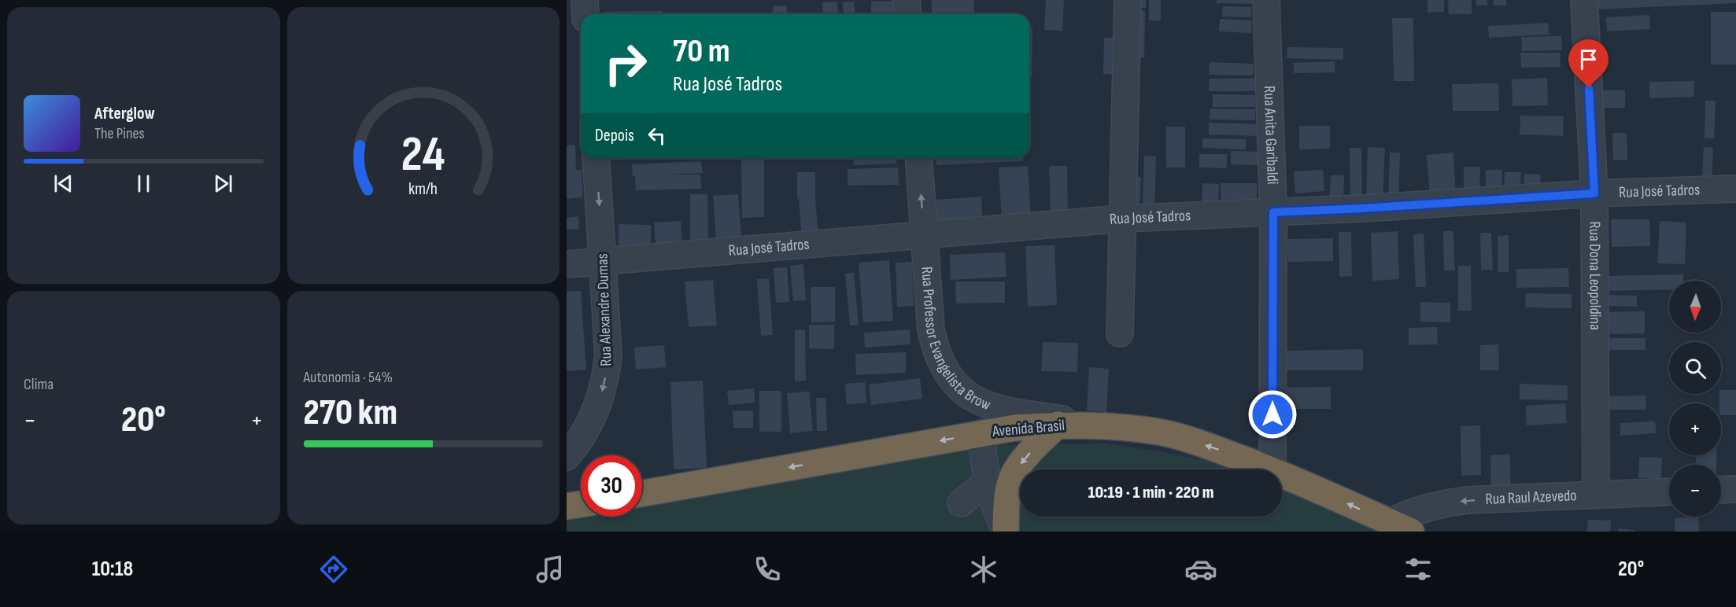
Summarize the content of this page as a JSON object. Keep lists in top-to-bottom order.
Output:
{
  "streets": {
    "highway": ["Avenida Brasil"],
    "street": [
      "Rua Anita Garibaldi",
      "Rua José Tadros",
      "Rua Dona Leopoldina",
      "Rua Alexandre Dumas",
      "Rua Professor Evangelista Brow",
      "Rua Raul Azevedo"
    ]
  },
  "crossings": [
    ["Rua Anita Garibaldi", "Rua José Tadros"],
    ["Rua José Tadros", "Rua Dona Leopoldina"],
    ["Rua José Tadros", "Rua Alexandre Dumas"],
    ["Rua José Tadros", "Rua Professor Evangelista Brow"],
    ["Rua Dona Leopoldina", "Rua Raul Azevedo"],
    ["Rua Professor Evangelista Brow", "Avenida Brasil"],
    ["Avenida Brasil", "Rua Raul Azevedo"]
  ],
  "one_way": ["Rua Alexandre Dumas", "Avenida Brasil", "Rua Raul Azevedo"],
  "north": "bottom",
  "page": {
    "turn": ["70 m", "Rua José Tadros"],
    "song": ["Afterglow", "The Pines"],
    "then": "Depois",
    "map_buttons": ["+", "−"],
    "tile": [
      "Clima",
      ["Autonomia · 54%", "270 km"]
    ],
    "heat": ["−", "20°", "+"],
    "limit": "30",
    "trip": "10:19 · 1 min · 220 m",
    "tabs": ["10:18", "20°"],
    "gauge": ["24", "km/h"]
  }
}
